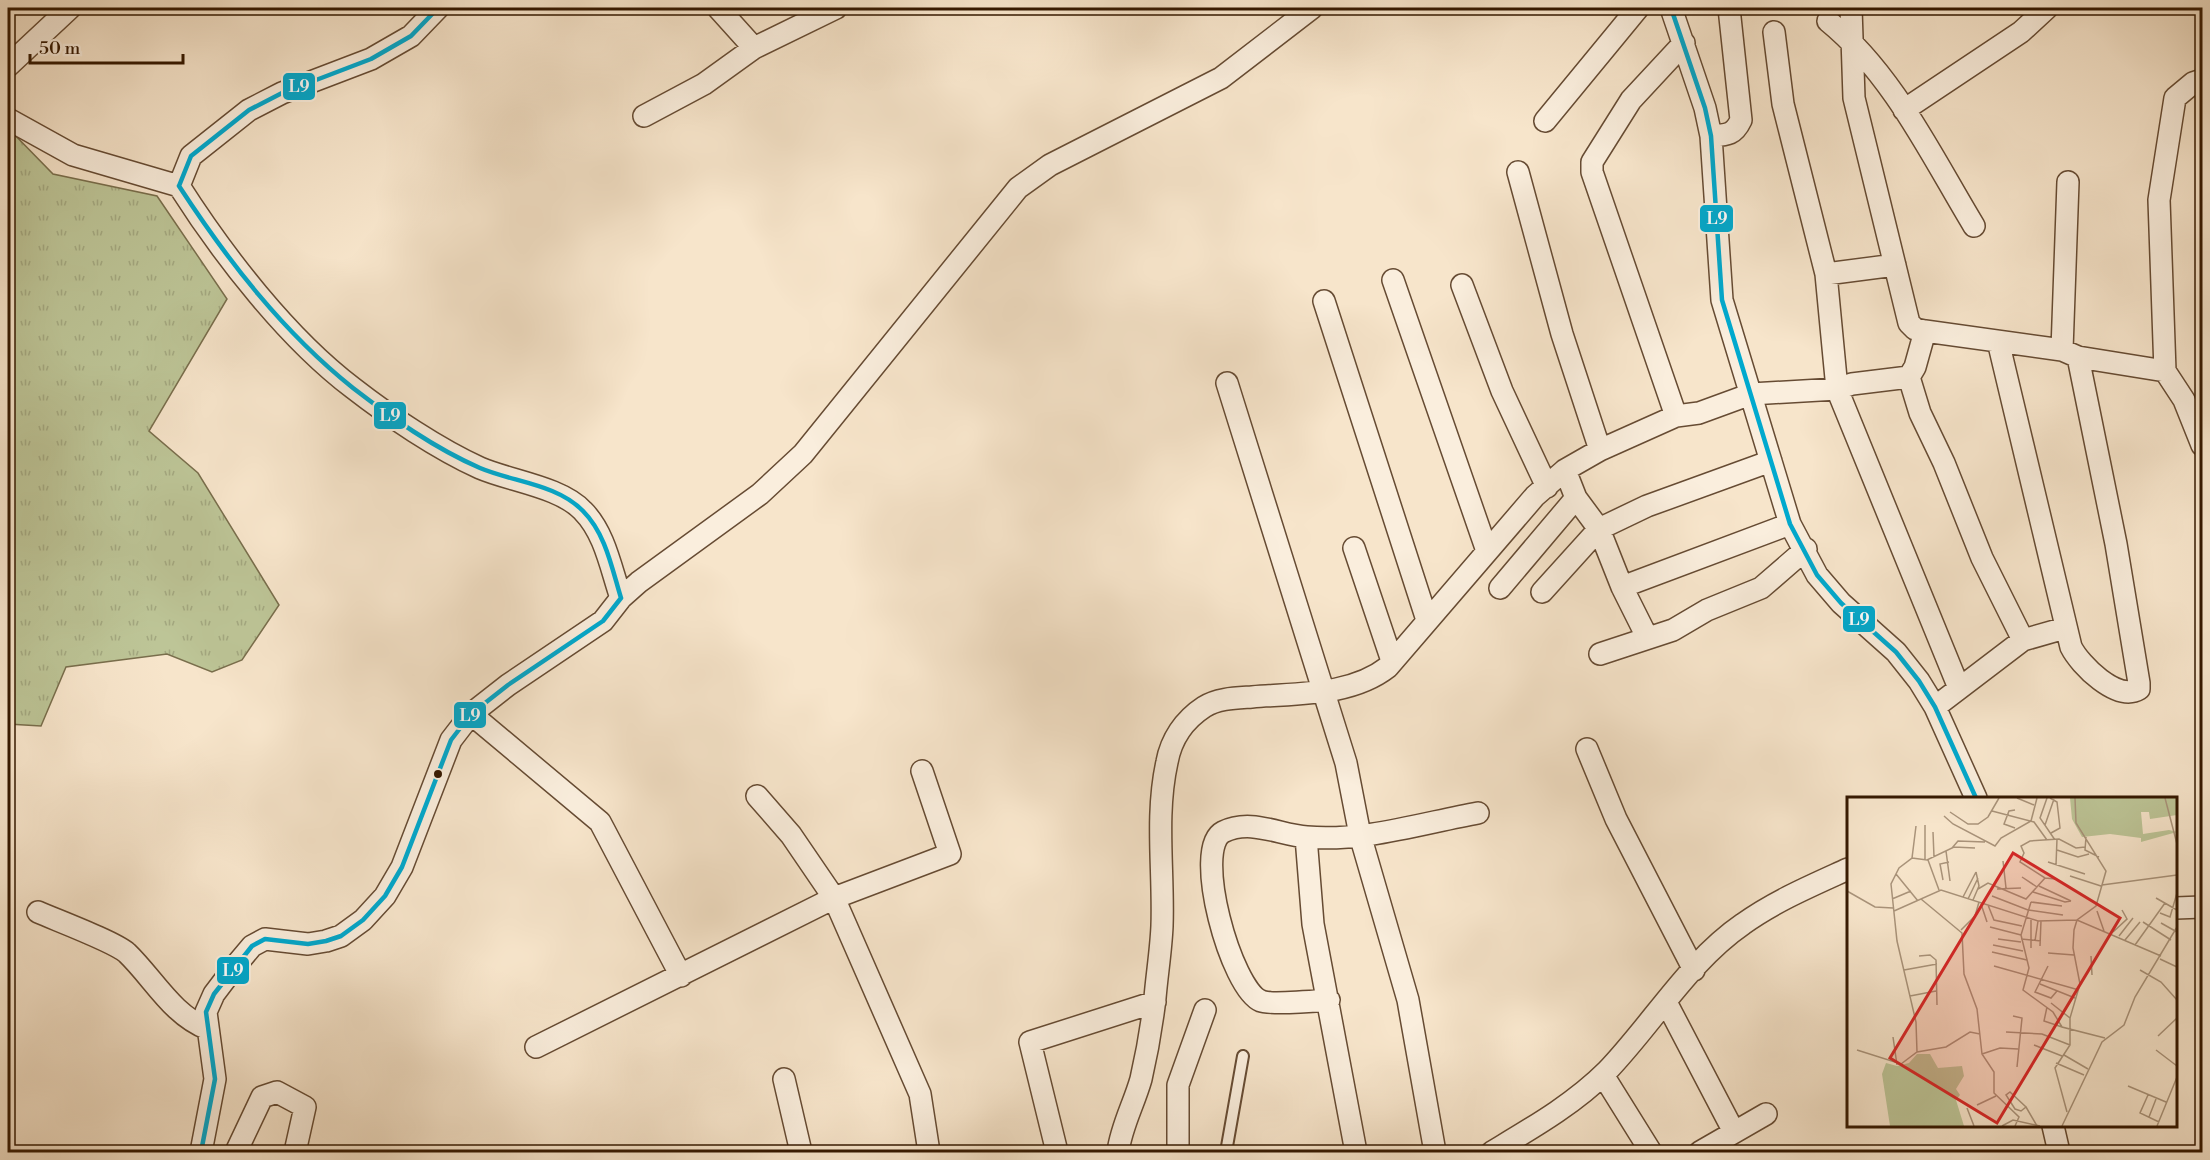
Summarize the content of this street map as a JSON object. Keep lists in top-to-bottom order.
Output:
{
  "lines": ["transit line L9"],
  "scale_bar": "50 m"
}
